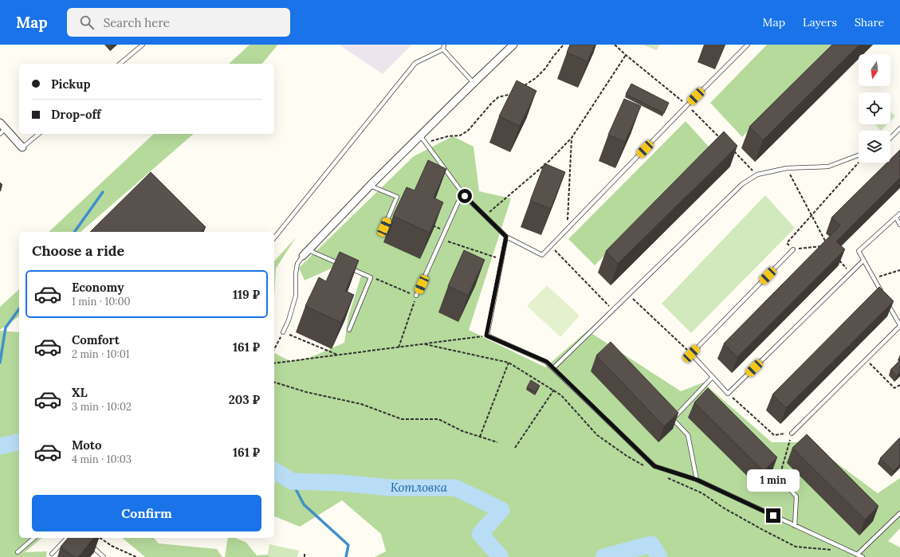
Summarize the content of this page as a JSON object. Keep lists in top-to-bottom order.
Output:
{
  "water": ["Котловка"],
  "north": "bottom",
  "page": {
    "header": "Map",
    "search": "Search here",
    "nav": ["Map", "Layers", "Share"],
    "banner": ["Pickup", "Drop-off"],
    "heading": "Choose a ride",
    "list": [
      {
        "name": "Economy",
        "note": "1 min · 10:00",
        "value": "119 ₽"
      },
      {
        "name": "Comfort",
        "note": "2 min · 10:01",
        "value": "161 ₽"
      },
      {
        "name": "XL",
        "note": "3 min · 10:02",
        "value": "203 ₽"
      },
      {
        "name": "Moto",
        "note": "4 min · 10:03",
        "value": "161 ₽"
      }
    ],
    "bubble": "1 min",
    "buttons": "Confirm"
  }
}
